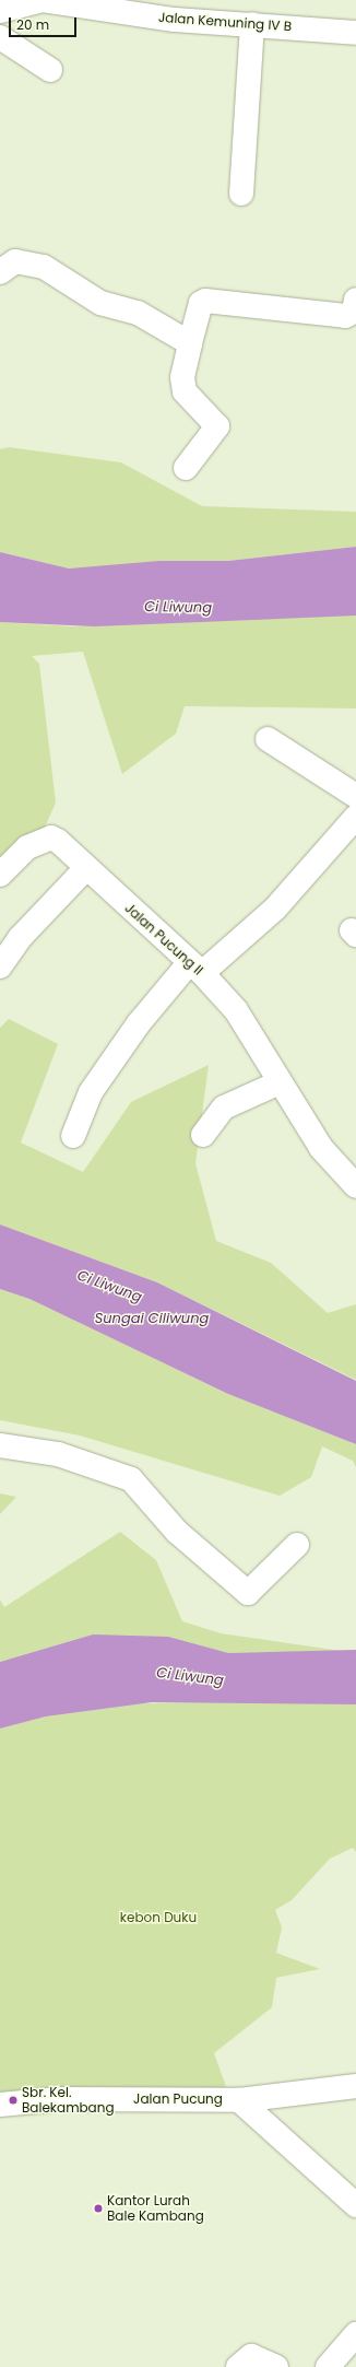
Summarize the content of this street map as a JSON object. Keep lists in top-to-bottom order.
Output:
{
  "streets": {
    "street": ["Jalan Kemuning IV B", "Jalan Pucung II", "Jalan Pucung"]
  },
  "water": ["Ci Liwung", "Sungai Ciliwung"],
  "parks": ["kebon Duku"],
  "places": ["Sbr. Kel. Balekambang", "Kantor Lurah Bale Kambang"],
  "scale_bar": "20 m"
}
